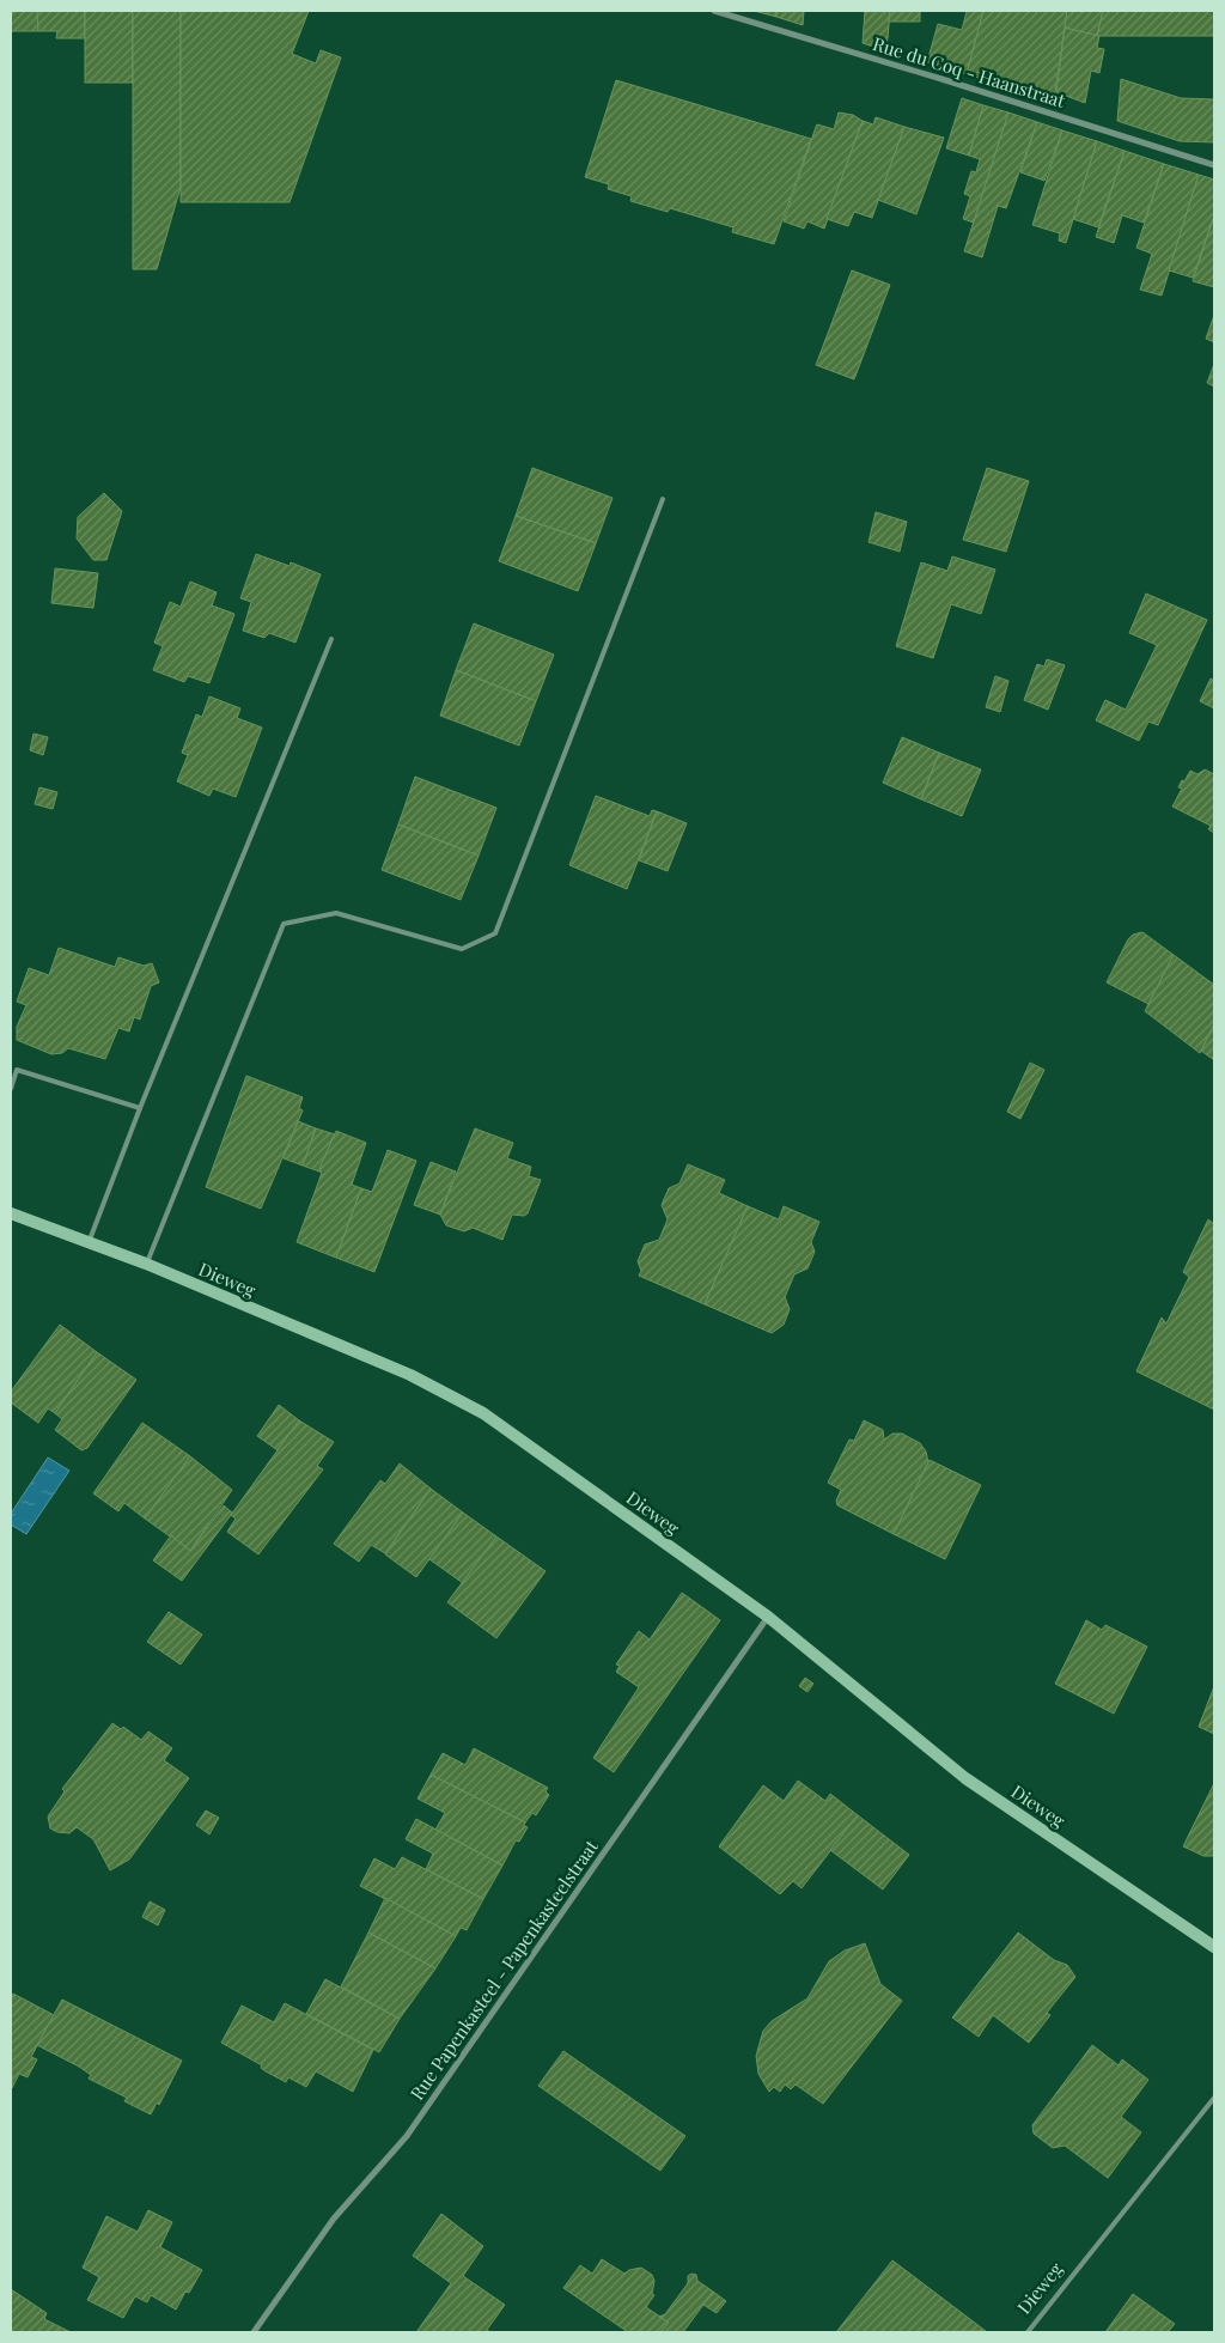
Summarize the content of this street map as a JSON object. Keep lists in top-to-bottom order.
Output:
{
  "streets": {
    "street": ["Rue du Coq - Haanstraat", "Dieweg", "Rue Papenkasteel - Papenkasteelstraat"]
  },
  "crossings": [
    ["Dieweg", "Rue Papenkasteel - Papenkasteelstraat"]
  ]
}
